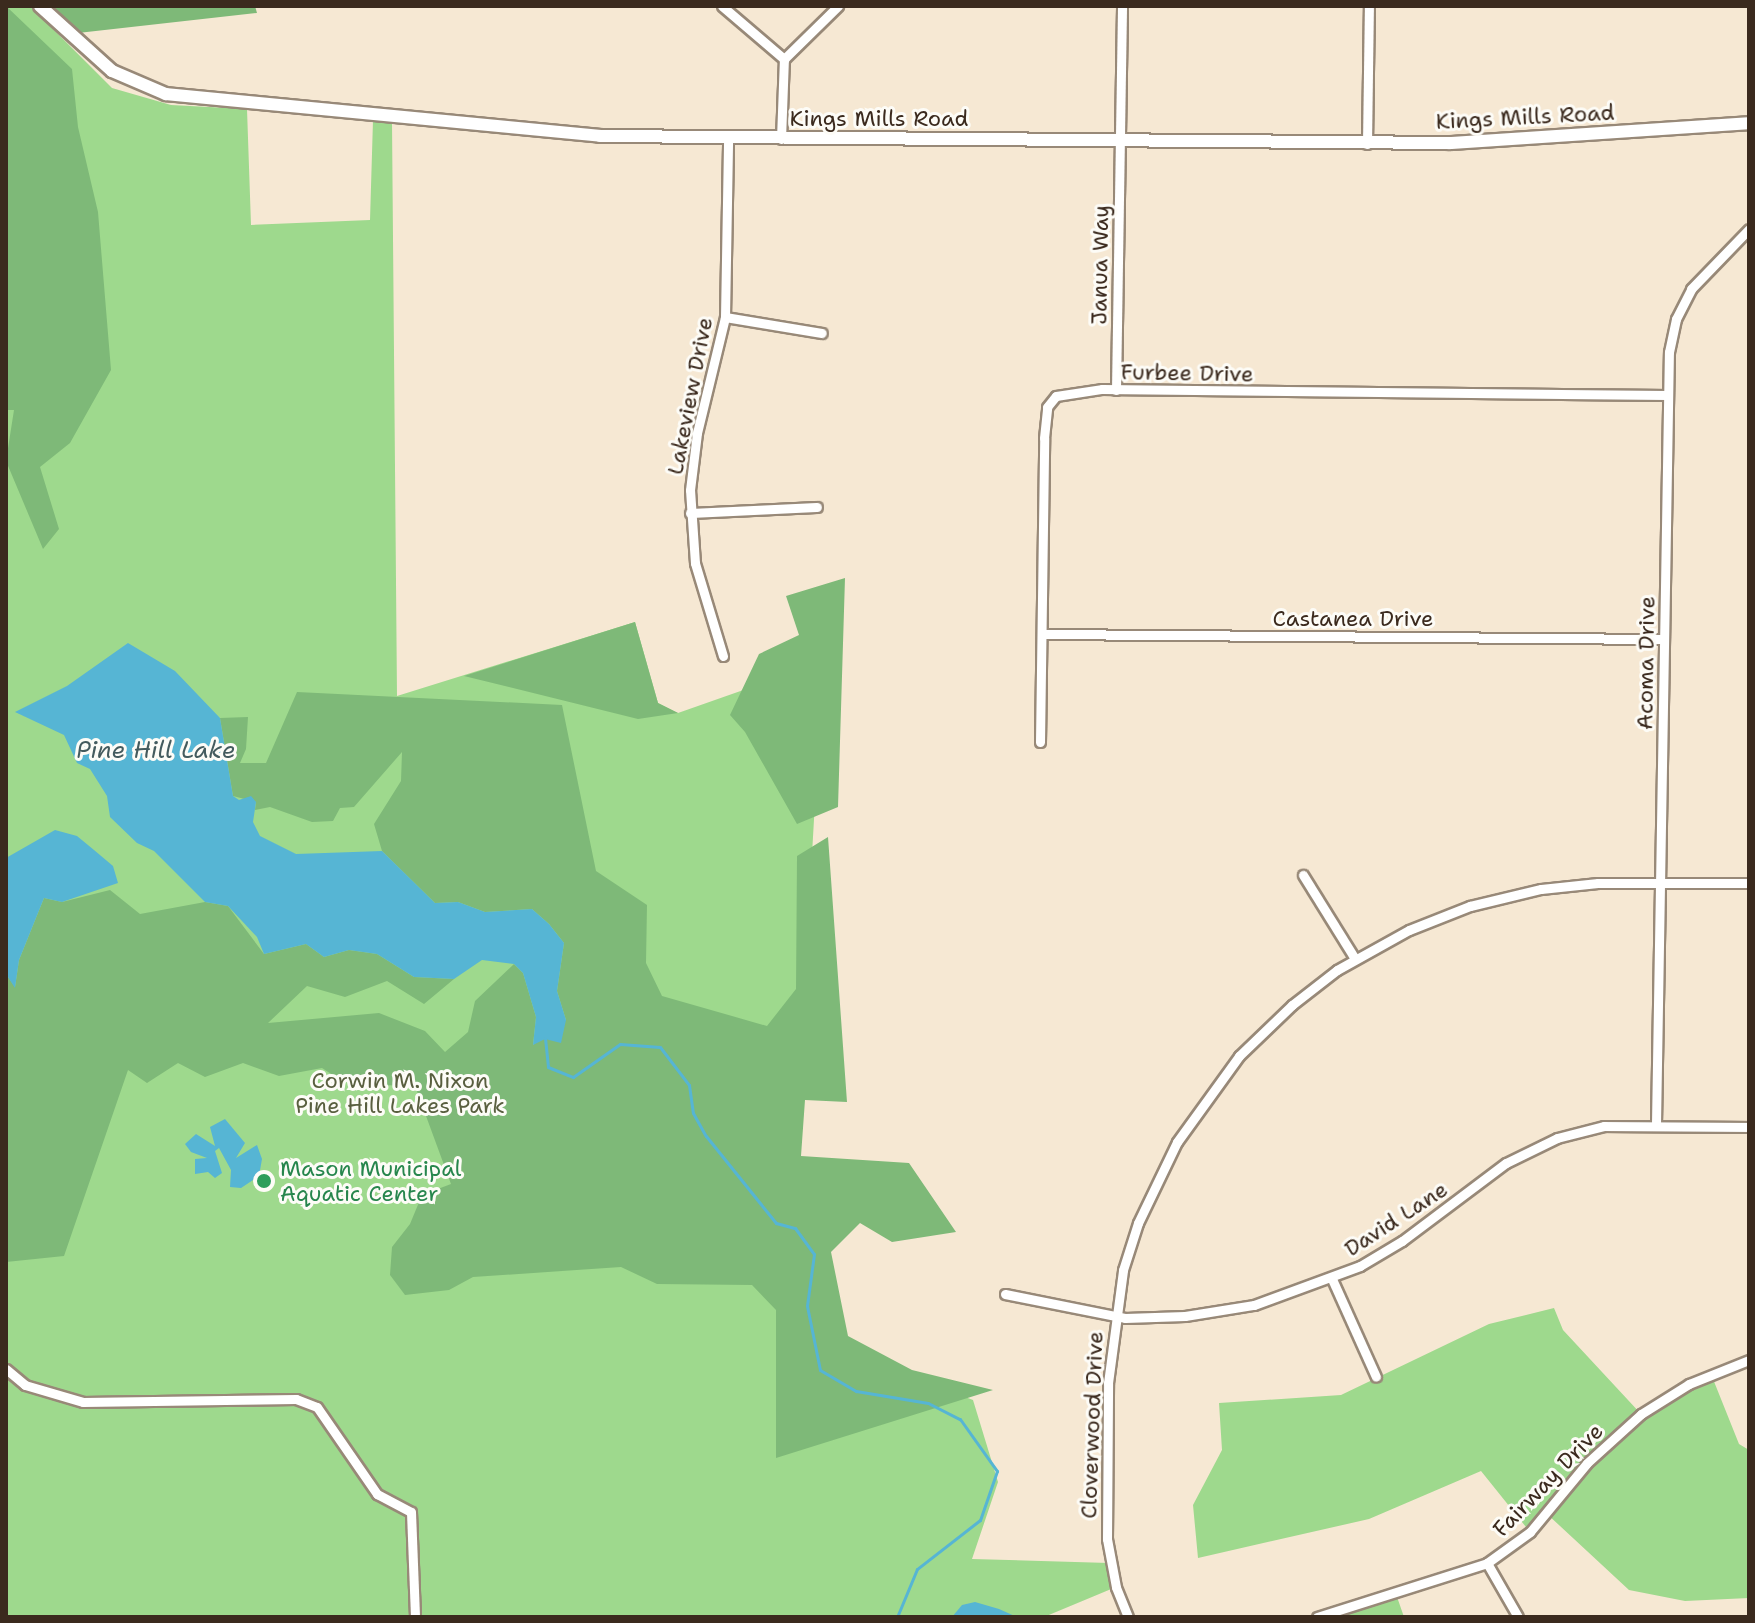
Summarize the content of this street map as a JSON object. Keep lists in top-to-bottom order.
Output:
{
  "streets": {
    "street": [
      "Kings Mills Road",
      "Janua Way",
      "Furbee Drive",
      "Lakeview Drive",
      "Castanea Drive",
      "Acoma Drive",
      "David Lane",
      "Cloverwood Drive",
      "Fairway Drive"
    ]
  },
  "crossings": [
    ["Kings Mills Road", "Janua Way"],
    ["Kings Mills Road", "Lakeview Drive"],
    ["Janua Way", "Furbee Drive"],
    ["Furbee Drive", "Castanea Drive"],
    ["Furbee Drive", "Acoma Drive"],
    ["Castanea Drive", "Acoma Drive"],
    ["Acoma Drive", "David Lane"],
    ["Acoma Drive", "Cloverwood Drive"],
    ["David Lane", "Cloverwood Drive"]
  ],
  "water": ["Pine Hill Lake"],
  "parks": ["Corwin M. Nixon Pine Hill Lakes Park"],
  "places": ["Mason Municipal Aquatic Center"]
}
